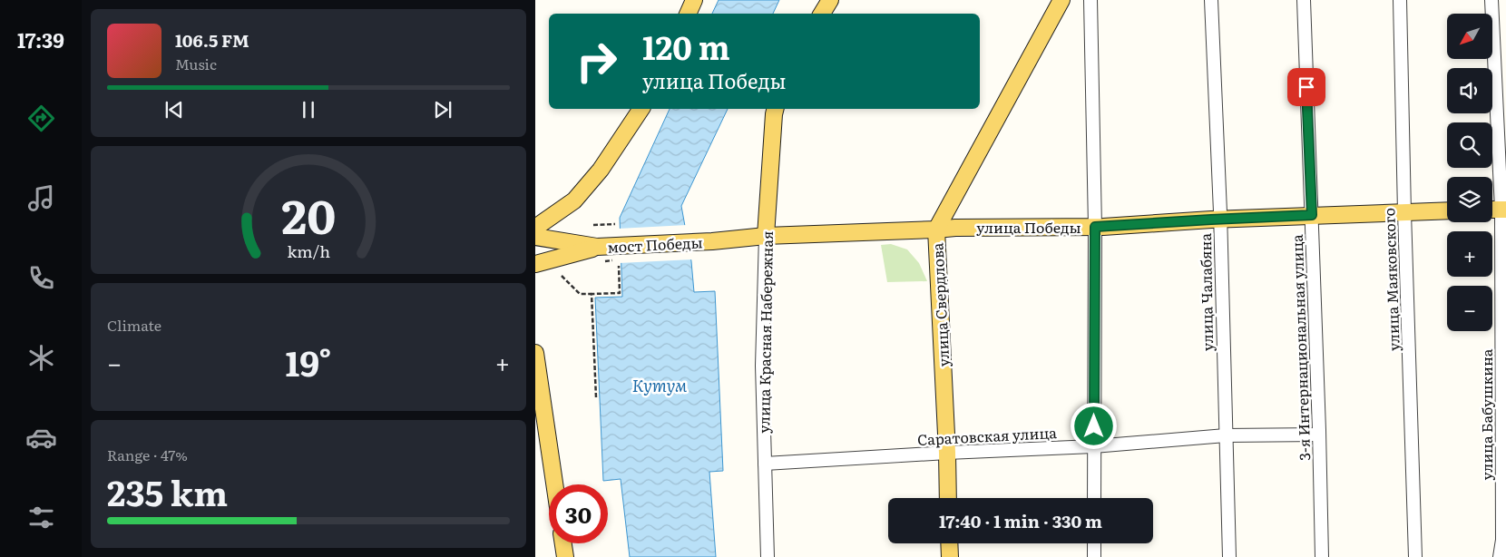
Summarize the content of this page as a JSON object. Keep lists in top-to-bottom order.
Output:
{
  "streets": {
    "main road": [
      "улица Победы",
      "мост Победы",
      "улица Свердлова",
      "улица Красная Набережная"
    ],
    "street": [
      "улица Маяковского",
      "улица Чалабяна",
      "3-я Интернациональная улица",
      "улица Бабушкина",
      "Саратовская улица"
    ]
  },
  "crossings": [
    ["улица Победы", "мост Победы"],
    ["улица Победы", "улица Маяковского"],
    ["улица Победы", "улица Чалабяна"],
    ["улица Победы", "улица Свердлова"],
    ["улица Победы", "улица Красная Набережная"],
    ["улица Победы", "3-я Интернациональная улица"],
    ["улица Чалабяна", "Саратовская улица"],
    ["улица Свердлова", "Саратовская улица"],
    ["улица Красная Набережная", "Саратовская улица"],
    ["3-я Интернациональная улица", "Саратовская улица"]
  ],
  "water": ["Кутум"],
  "north": "bottom left",
  "page": {
    "tabs": "17:39",
    "map_buttons": ["+", "−"],
    "turn": ["120 m", "улица Победы"],
    "song": ["106.5 FM", "Music"],
    "tile": [
      "Climate",
      ["Range · 47%", "235 km"]
    ],
    "heat": ["−", "19°", "+"],
    "limit": "30",
    "trip": "17:40 · 1 min · 330 m",
    "gauge": ["20", "km/h"]
  }
}
